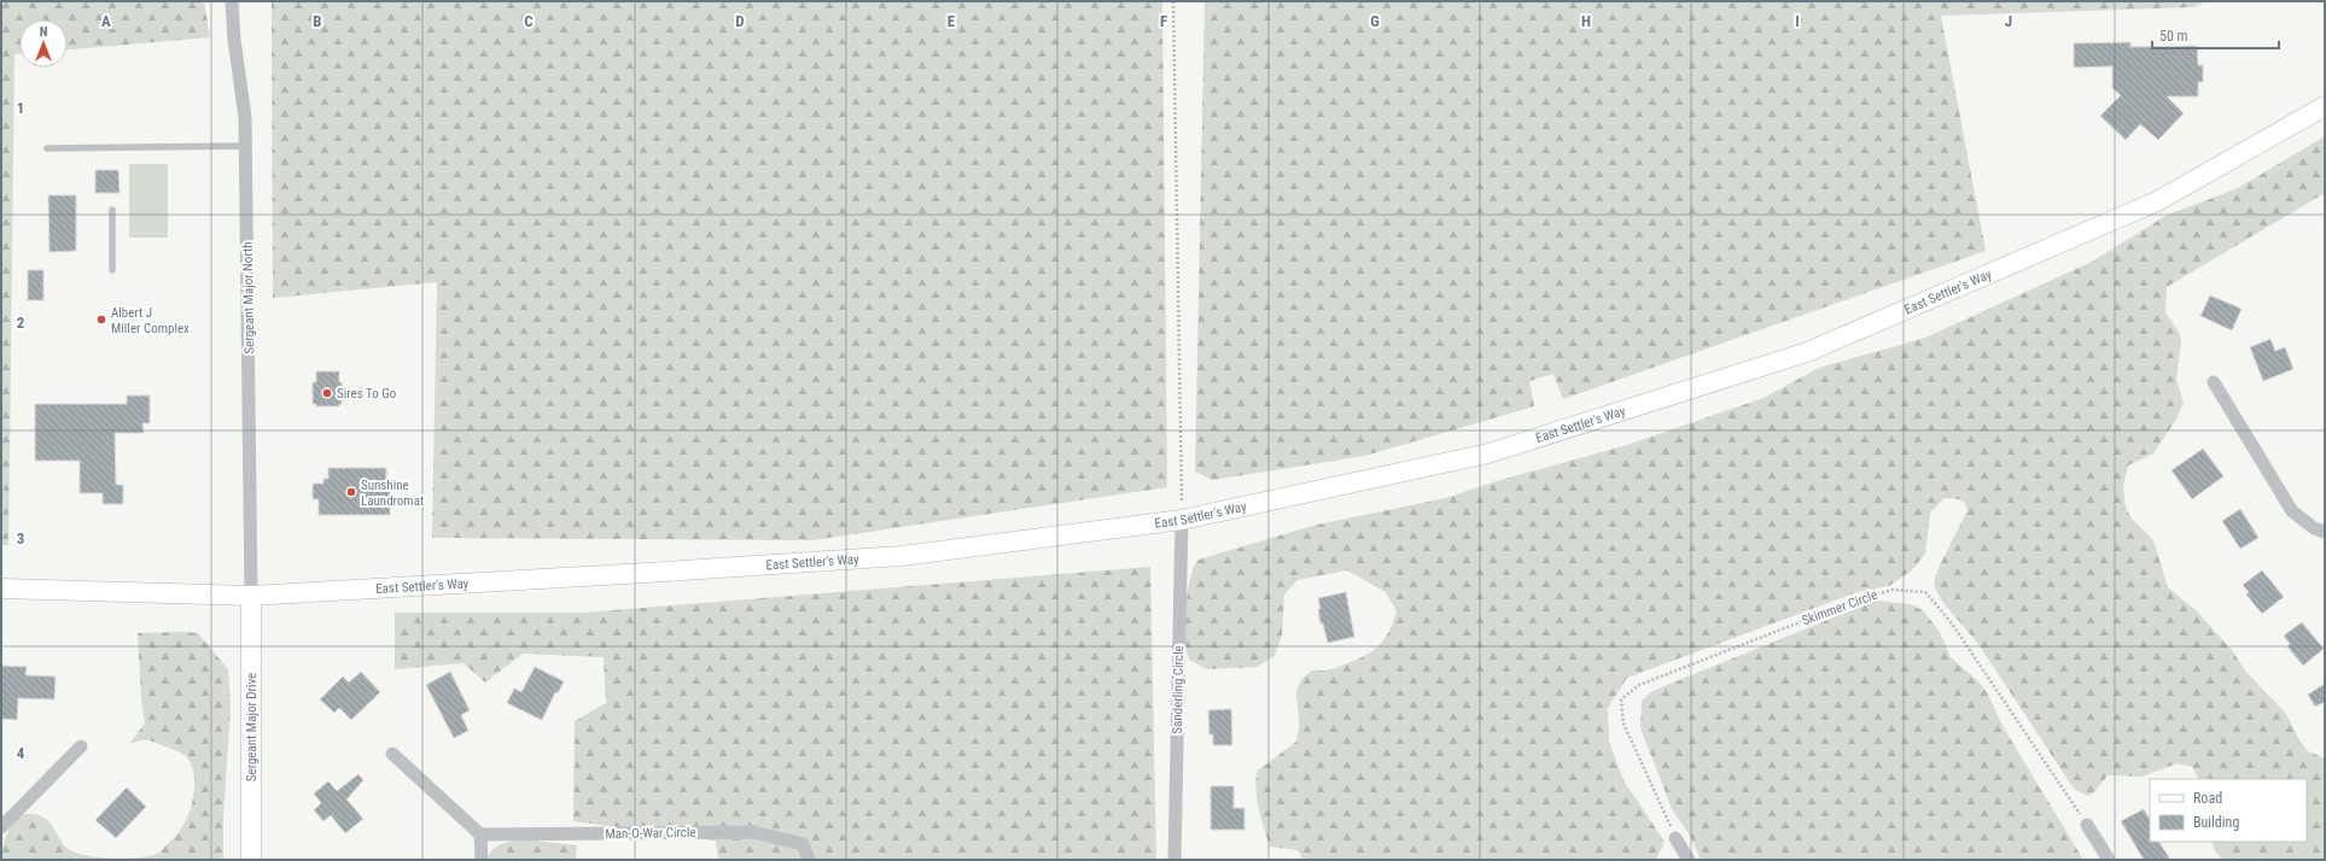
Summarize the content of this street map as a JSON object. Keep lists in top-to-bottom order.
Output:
{
  "streets": {
    "main road": ["East Settler's Way", "Sergeant Major Drive"],
    "street": ["Sergeant Major North", "Sanderling Circle", "Man-O-War Circle"],
    "path": ["Skimmer Circle"]
  },
  "crossings": [
    ["East Settler's Way", "Sergeant Major North"],
    ["East Settler's Way", "Sanderling Circle"],
    ["East Settler's Way", "Sergeant Major Drive"],
    ["Sergeant Major North", "Sergeant Major Drive"]
  ],
  "places": ["Albert J Miller Complex", "Sires To Go", "Sunshine Laundromat"],
  "legend": ["Road", "Building"],
  "scale_bar": "50 m",
  "north": "top",
  "grid": {
    "columns": [
      "A",
      "B",
      "C",
      "D",
      "E",
      "F",
      "G",
      "H",
      "I",
      "J"
    ],
    "rows": [
      "1",
      "2",
      "3",
      "4"
    ]
  }
}
